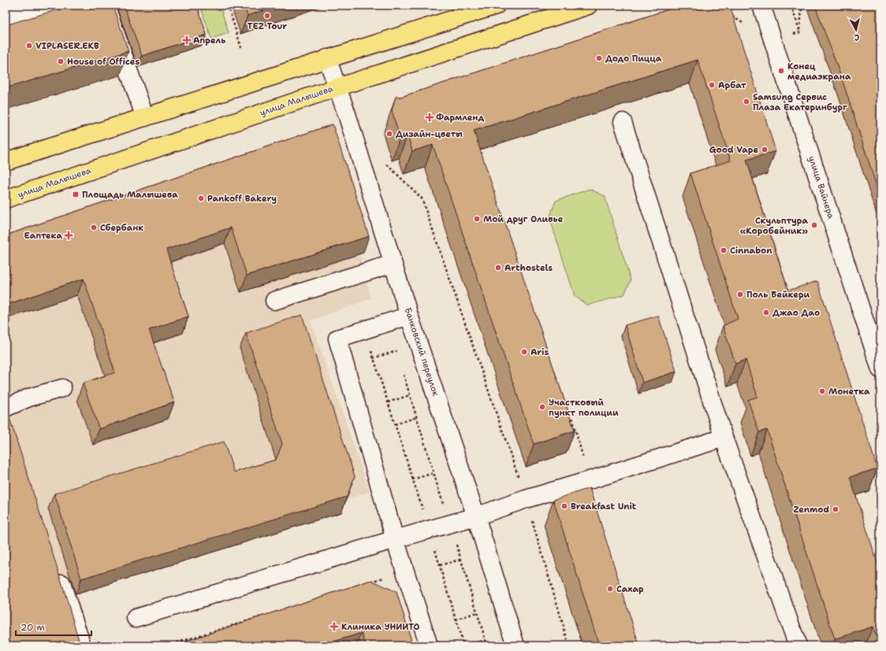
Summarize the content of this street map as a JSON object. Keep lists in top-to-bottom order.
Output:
{
  "streets": {
    "main road": ["улица Малышева"],
    "street": ["улица Вайнера", "Банковский переулок"]
  },
  "crossings": [
    ["улица Малышева", "Банковский переулок"]
  ],
  "places": {
    "other": [
      "TEZ Tour",
      "VIPLASER.EKB",
      "Додо Пицца",
      "House of Offices",
      "Конец медиаэкрана",
      "Арбат",
      "Samsung Сервис Плаза Екатеринбург",
      "Дизайн-цветы",
      "Good Vape",
      "Pankoff Bakery",
      "Мой друг Оливье",
      "Скульптура «Коробейник»",
      "Сбербанк",
      "Cinnabon",
      "Arthostels",
      "Поль Бейкери",
      "Джао Дао",
      "Aris",
      "Монетка",
      "Участковый пункт полиции",
      "Breakfast Unit",
      "Zenmod",
      "Сахар"
    ],
    "health": [
      "Апрель",
      "Фармленд",
      "Еаптека",
      "Клиника УНИИТО"
    ],
    "transit": ["Площадь Малышева"]
  },
  "scale_bar": "20 m",
  "north": "bottom"
}
